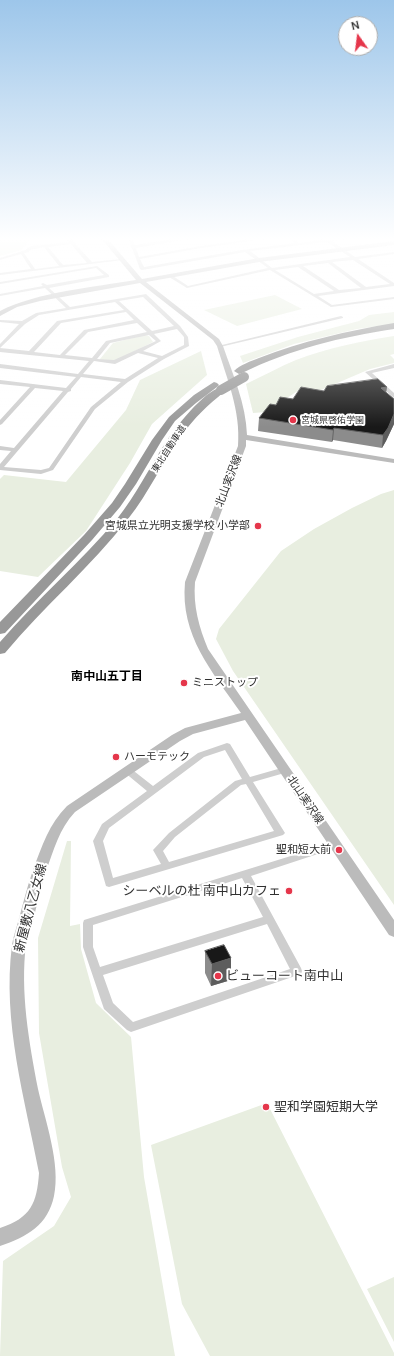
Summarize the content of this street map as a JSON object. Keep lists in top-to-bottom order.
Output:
{
  "streets": {
    "highway": ["東北自動車道"],
    "street": ["北山実沢線", "新屋敷八乙女線"]
  },
  "crossings": [
    ["北山実沢線", "新屋敷八乙女線"]
  ],
  "districts": ["南中山五丁目"],
  "places": [
    "宮城県啓佑学園",
    "宮城県立光明支援学校 小学部",
    "ミニストップ",
    "ハーモテック",
    "聖和短大前",
    "シーベルの杜 南中山カフェ",
    "ビューコート南中山",
    "聖和学園短期大学"
  ],
  "north": "top"
}
